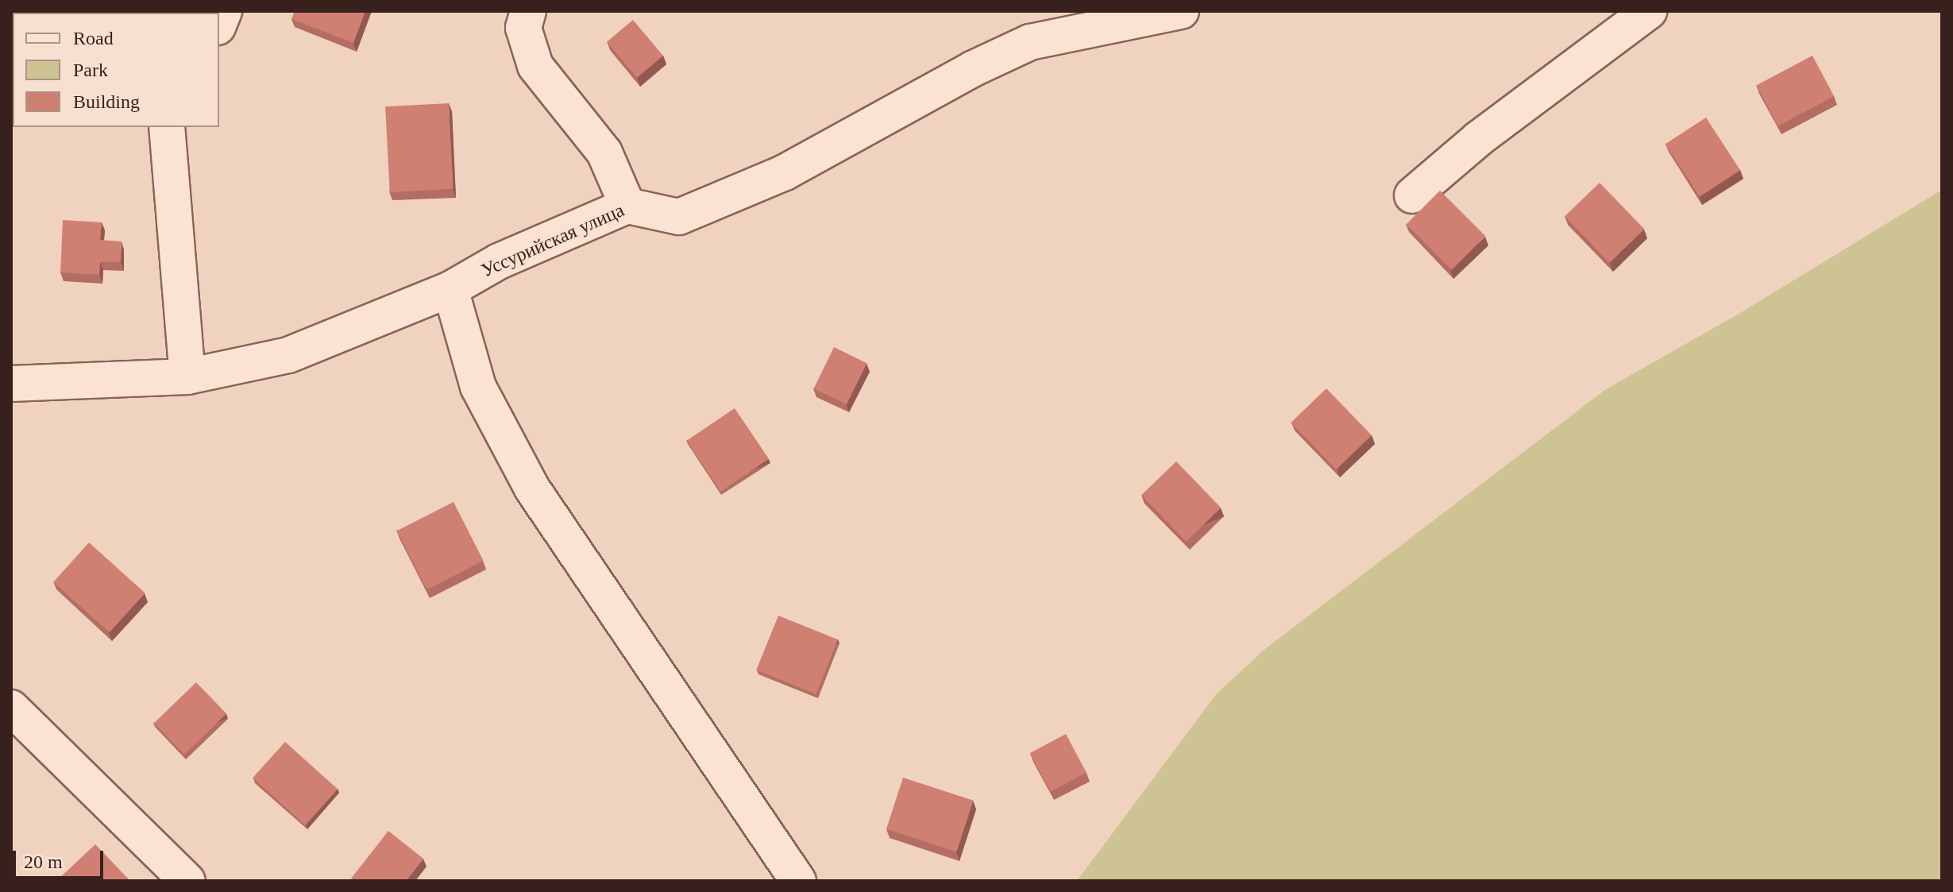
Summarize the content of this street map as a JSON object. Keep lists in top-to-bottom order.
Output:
{
  "streets": {
    "street": ["Уссурийская улица"]
  },
  "legend": ["Road", "Park", "Building"],
  "scale_bar": "20 m"
}
